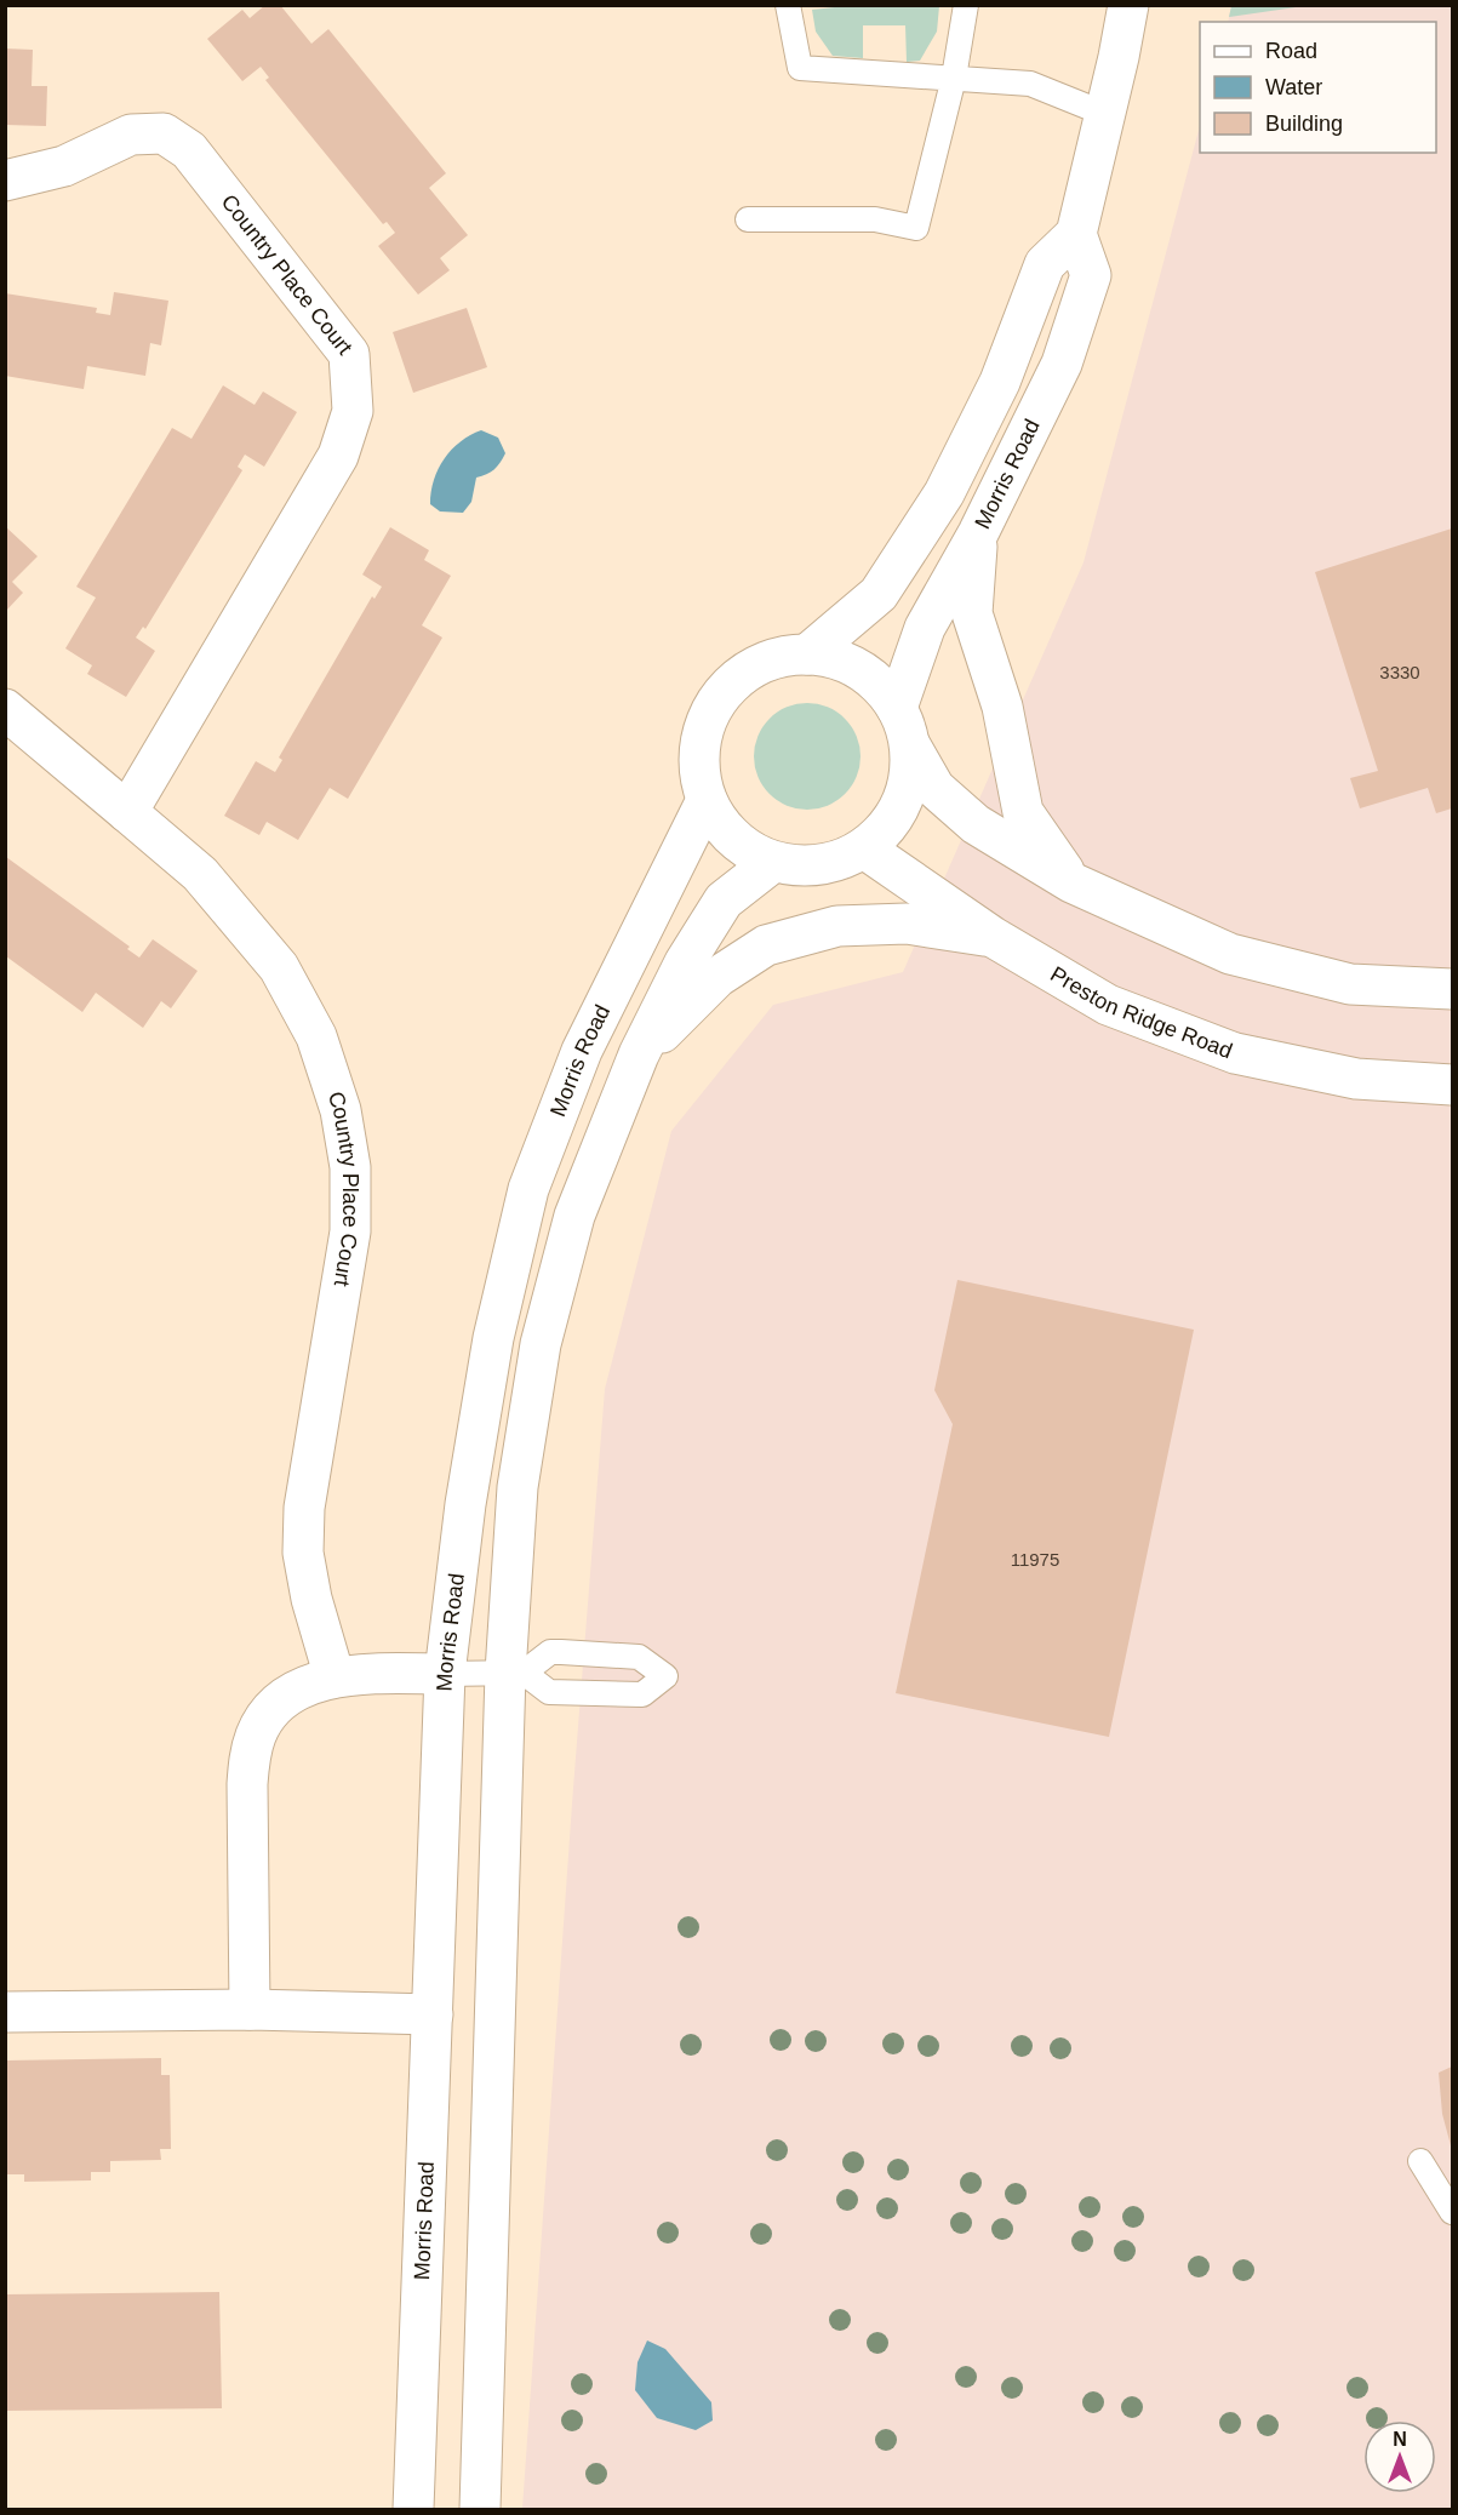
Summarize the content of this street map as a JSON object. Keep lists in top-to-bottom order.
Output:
{
  "streets": {
    "street": ["Country Place Court", "Morris Road", "Preston Ridge Road"]
  },
  "crossings": [
    ["Morris Road", "Preston Ridge Road"]
  ],
  "house_numbers": ["3330", "11975"],
  "legend": ["Road", "Water", "Building"],
  "north": "top"
}
